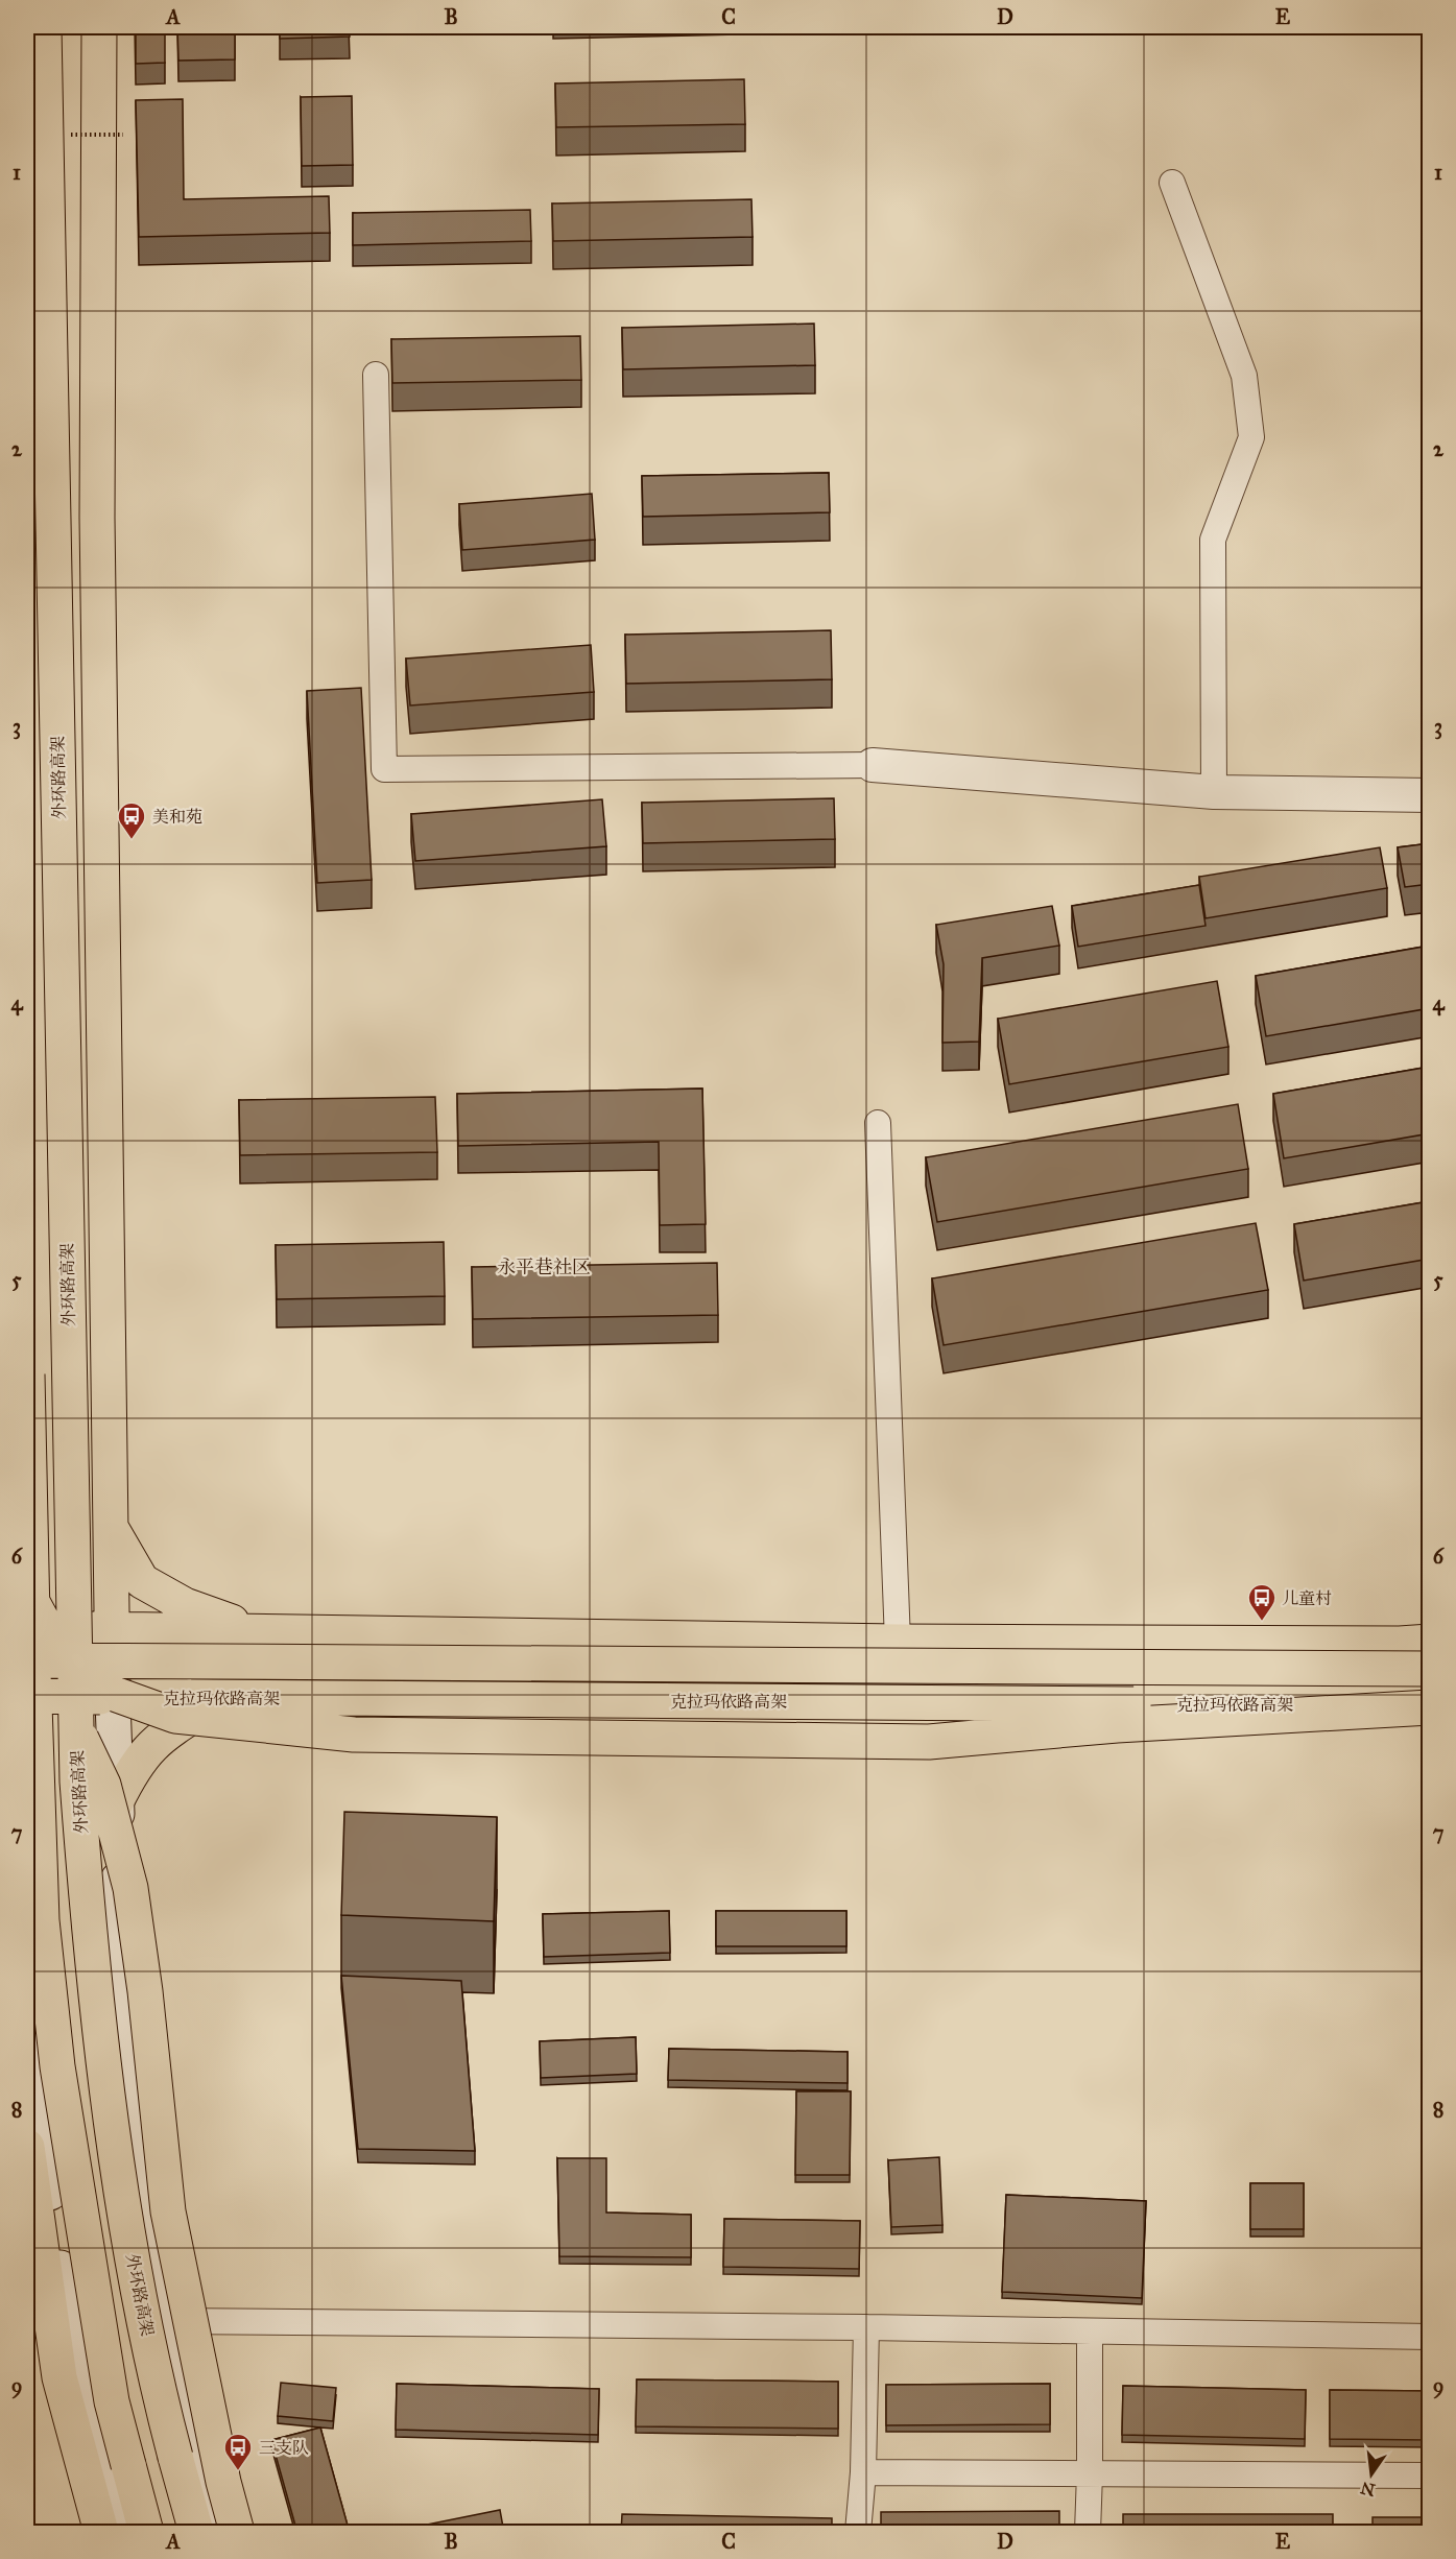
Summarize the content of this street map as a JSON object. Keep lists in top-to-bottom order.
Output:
{
  "streets": {
    "main road": ["外环路高架", "克拉玛依路高架"]
  },
  "districts": ["永平巷社区"],
  "places": {
    "bus stop": ["美和苑", "儿童村", "三支队"]
  },
  "north": "bottom",
  "grid": {
    "columns": [
      "A",
      "B",
      "C",
      "D",
      "E"
    ],
    "rows": [
      "1",
      "2",
      "3",
      "4",
      "5",
      "6",
      "7",
      "8",
      "9"
    ]
  }
}
